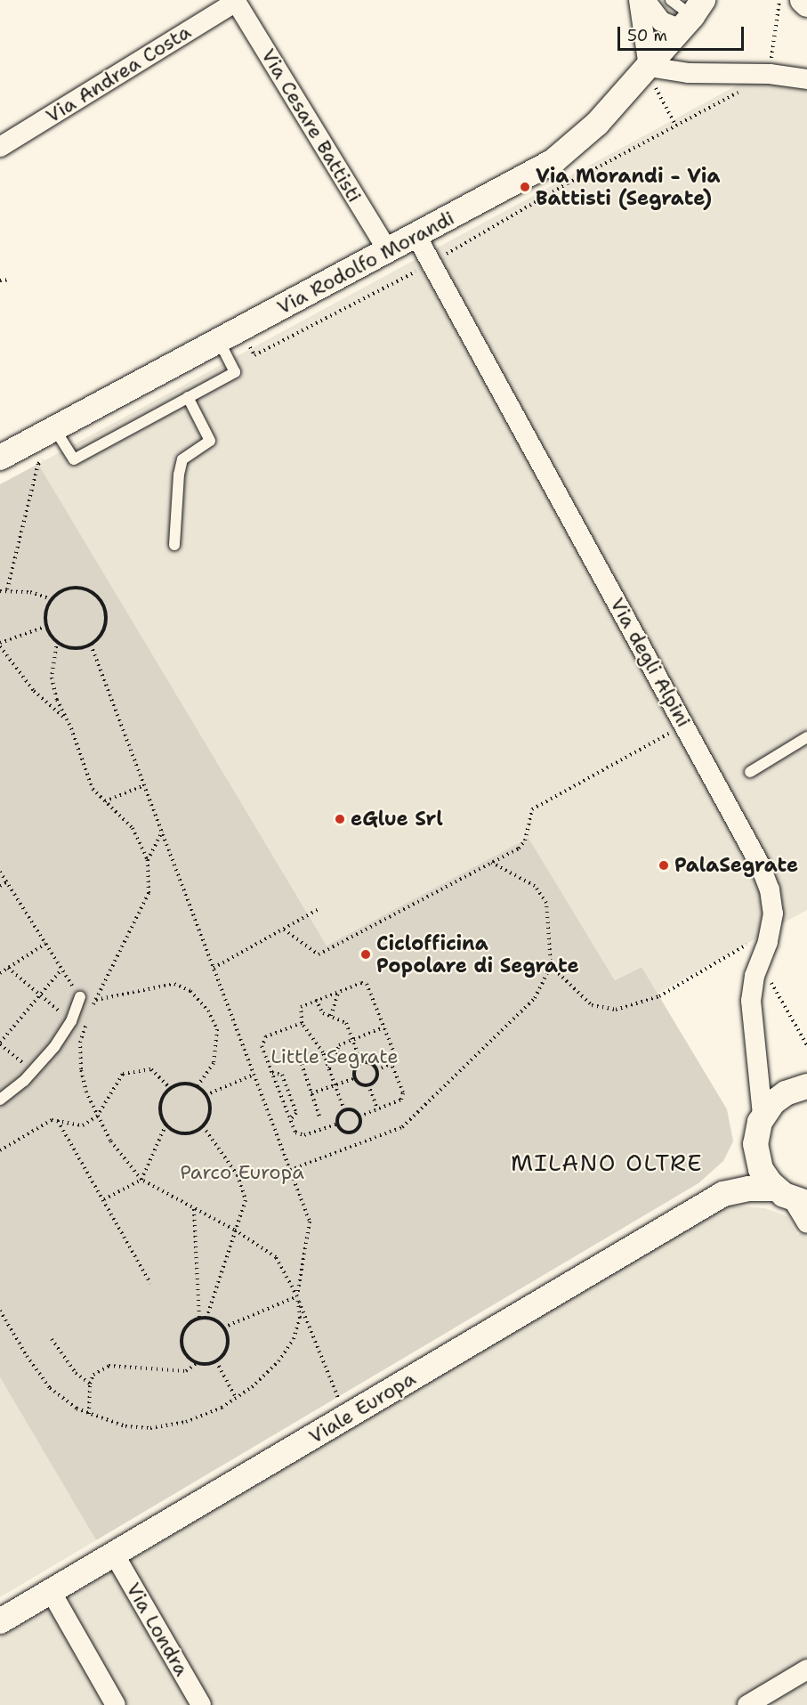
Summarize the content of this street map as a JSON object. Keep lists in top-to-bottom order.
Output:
{
  "streets": {
    "street": [
      "Via Andrea Costa",
      "Via Cesare Battisti",
      "Via Rodolfo Morandi",
      "Via degli Alpini",
      "Viale Europa",
      "Via Londra"
    ]
  },
  "crossings": [
    ["Via Andrea Costa", "Via Cesare Battisti"],
    ["Via Cesare Battisti", "Via Rodolfo Morandi"],
    ["Via Rodolfo Morandi", "Via degli Alpini"],
    ["Via degli Alpini", "Viale Europa"],
    ["Viale Europa", "Via Londra"]
  ],
  "districts": ["MILANO OLTRE"],
  "parks": ["Little Segrate", "Parco Europa"],
  "places": [
    "Via Morandi - Via Battisti (Segrate)",
    "eGlue Srl",
    "PalaSegrate",
    "Ciclofficina Popolare di Segrate"
  ],
  "scale_bar": "50 m"
}
